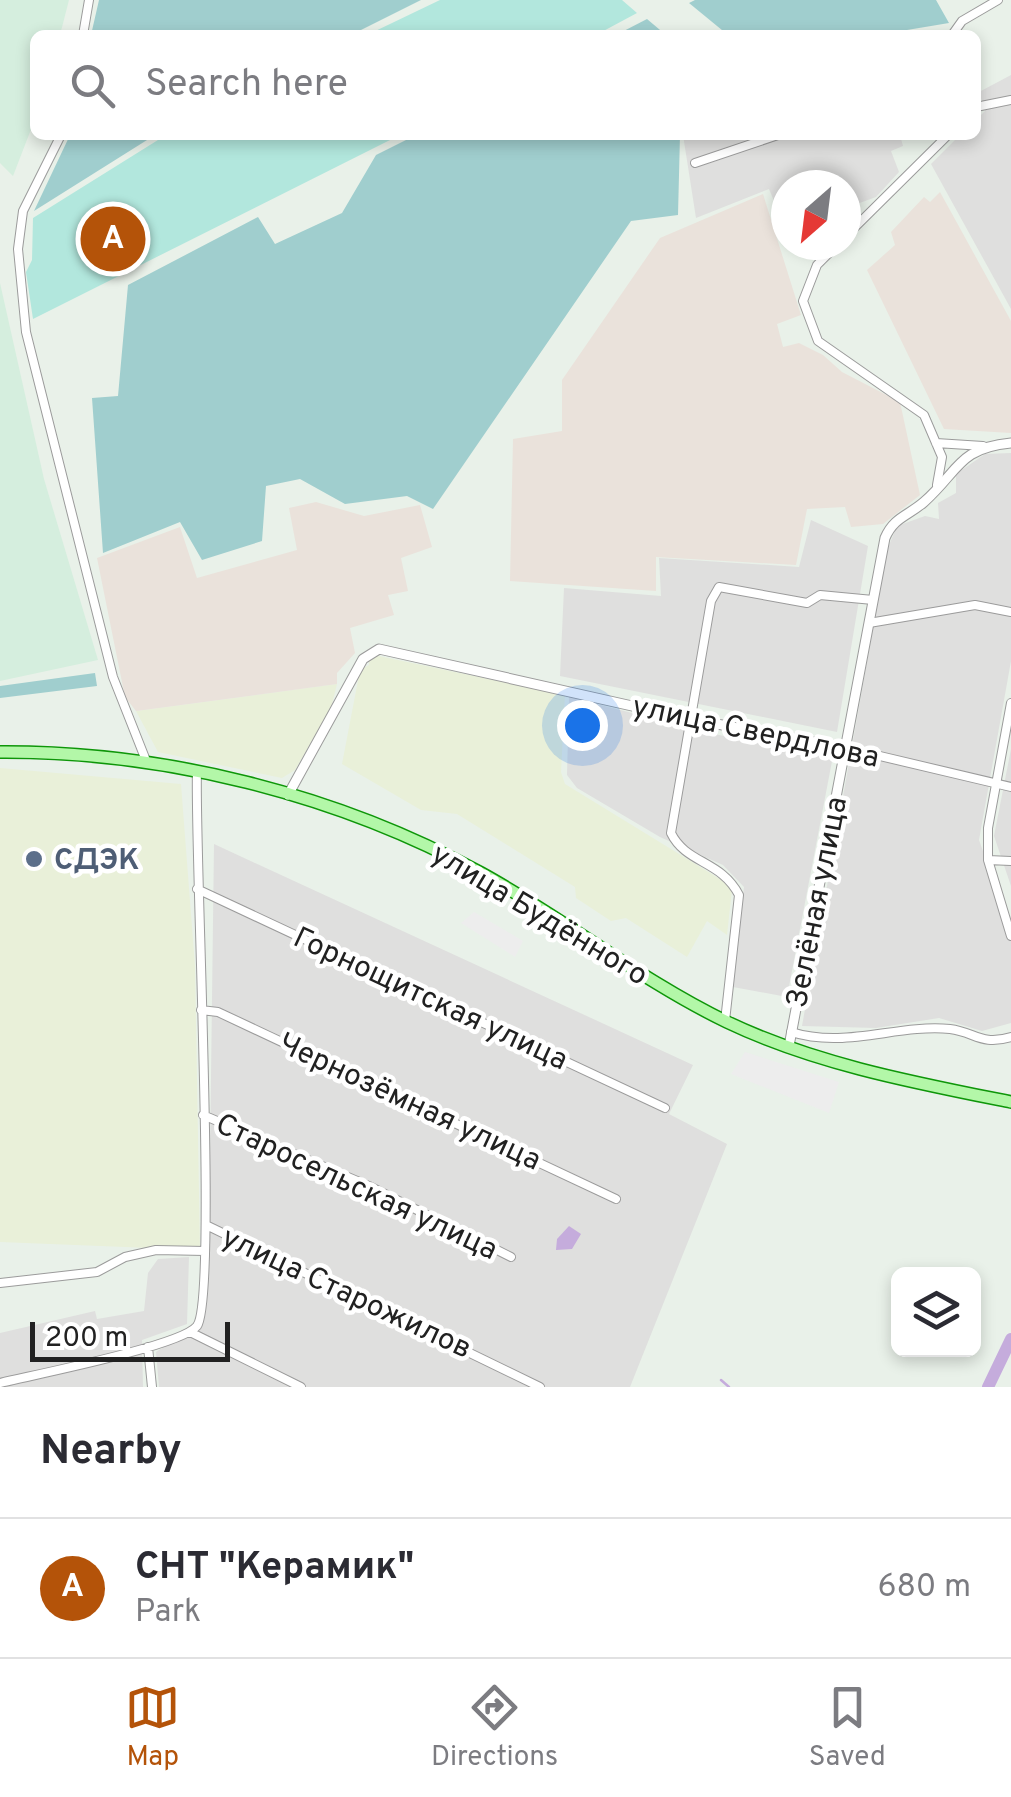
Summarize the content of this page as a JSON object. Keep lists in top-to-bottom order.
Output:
{
  "streets": {
    "main road": ["улица Будённого"],
    "street": [
      "улица Свердлова",
      "Зелёная улица",
      "Горнощитская улица",
      "Чернозёмная улица",
      "Старосельская улица",
      "улица Старожилов"
    ]
  },
  "crossings": [
    ["улица Свердлова", "Зелёная улица"],
    ["улица Свердлова", "улица Будённого"],
    ["Зелёная улица", "улица Будённого"]
  ],
  "places": ["СДЭК"],
  "scale_bar": "200 m",
  "north": "bottom left",
  "page": {
    "search": "Search here",
    "pins": "A",
    "scale": "200 m",
    "heading": "Nearby",
    "list": [
      {
        "mark": "A",
        "name": "СНТ \"Керамик\"",
        "note": "Park",
        "value": "680 m"
      }
    ],
    "nav": ["Map", "Directions", "Saved"]
  }
}
